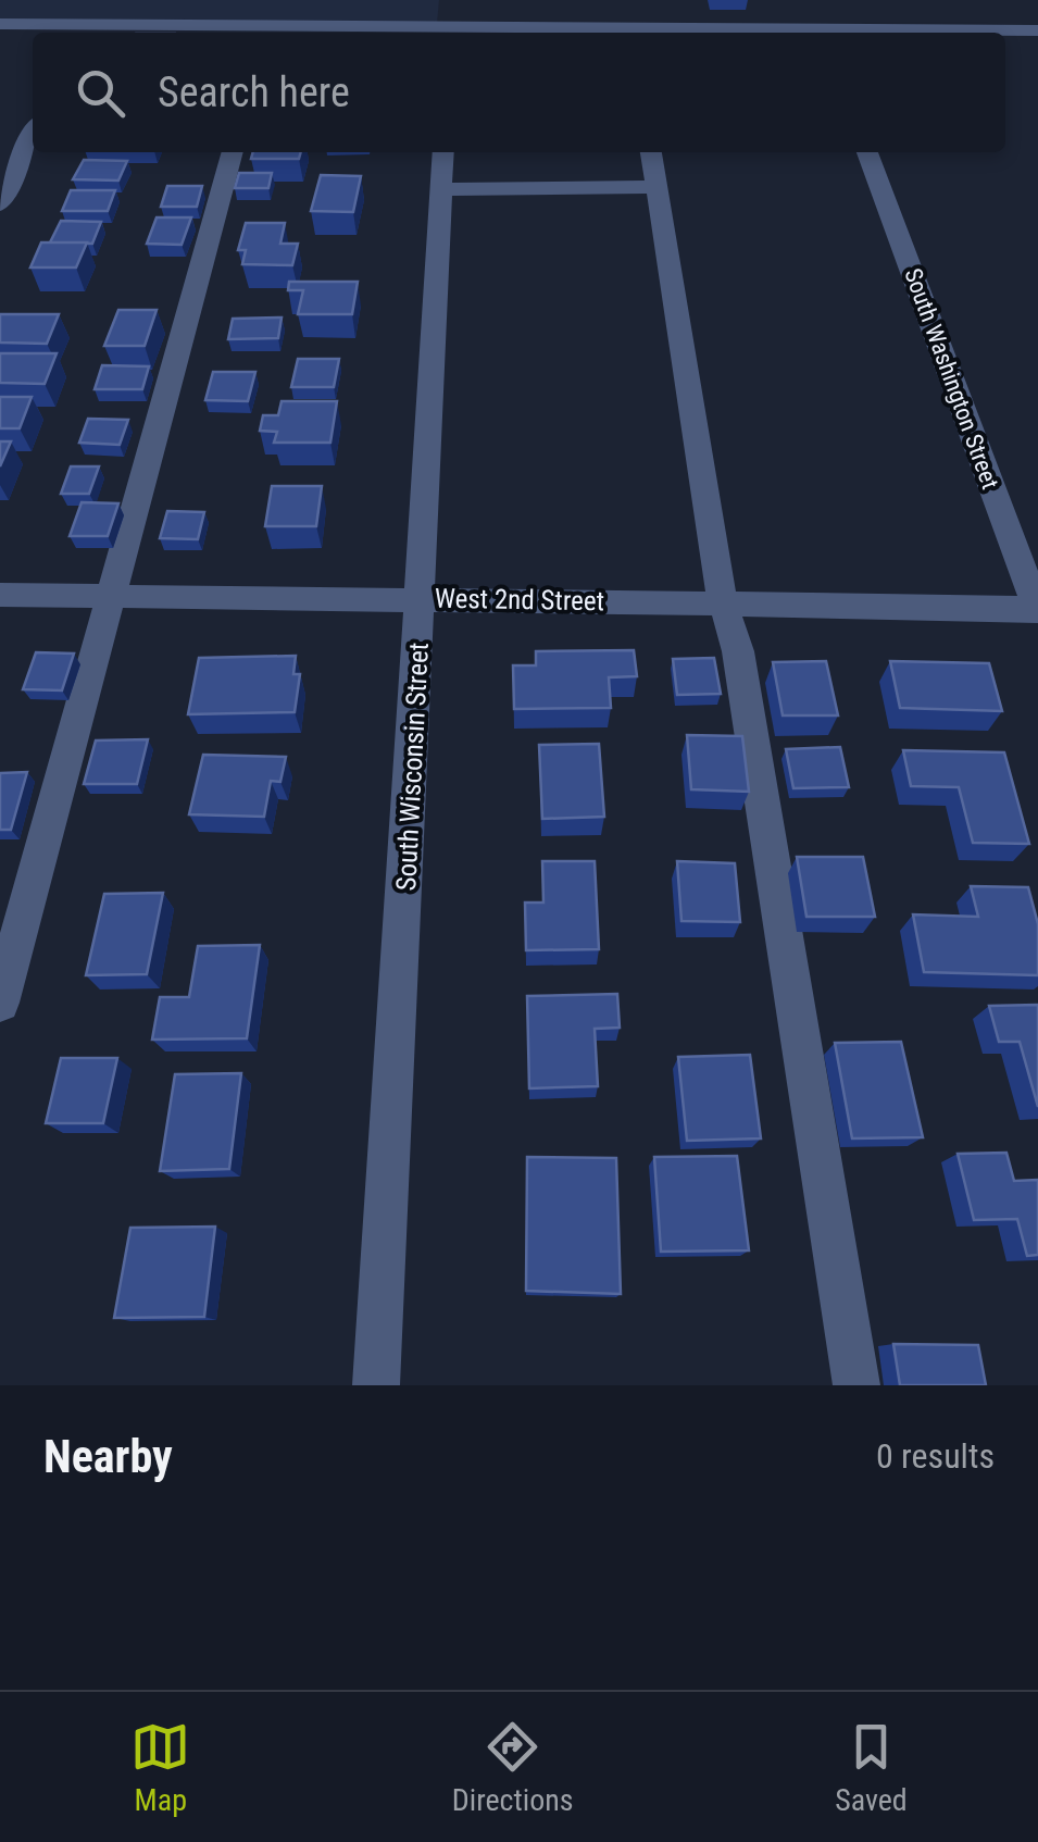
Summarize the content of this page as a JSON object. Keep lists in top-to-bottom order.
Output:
{
  "streets": {
    "street": ["South Washington Street", "West 2nd Street", "South Wisconsin Street"]
  },
  "crossings": [
    ["South Washington Street", "West 2nd Street"],
    ["West 2nd Street", "South Wisconsin Street"]
  ],
  "page": {
    "search": "Search here",
    "heading": ["Nearby", "0 results"],
    "nav": ["Map", "Directions", "Saved"]
  }
}
